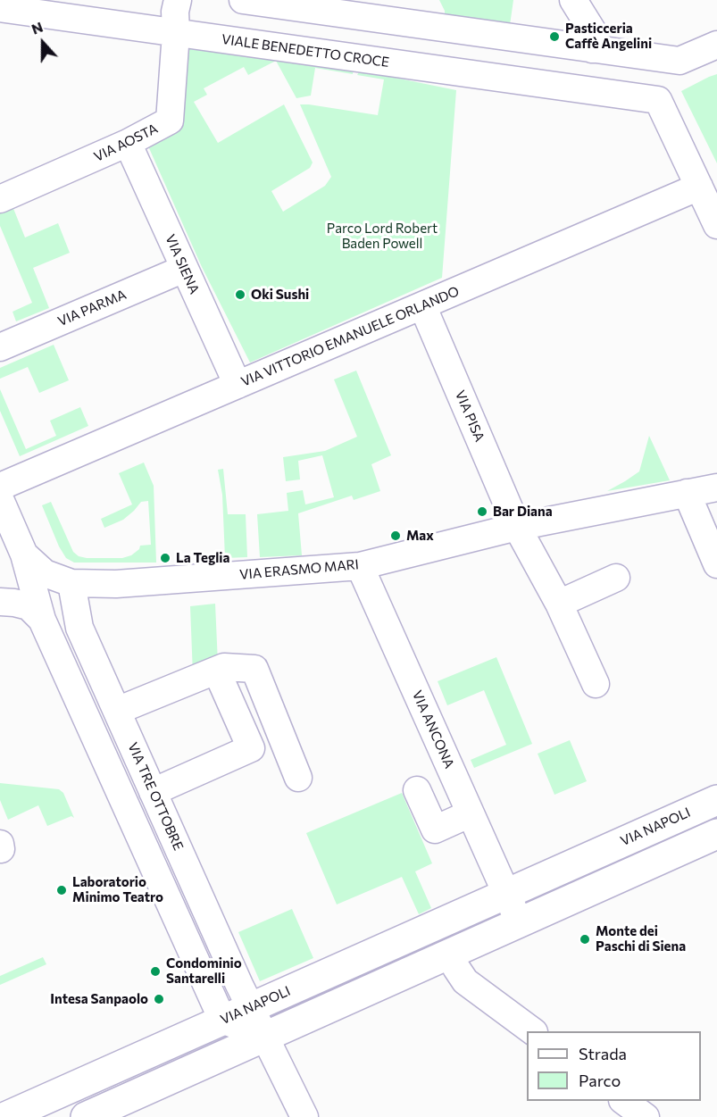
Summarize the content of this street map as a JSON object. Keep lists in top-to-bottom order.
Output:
{
  "streets": {
    "main road": ["VIA NAPOLI"],
    "street": [
      "VIALE BENEDETTO CROCE",
      "VIA AOSTA",
      "VIA SIENA",
      "VIA PARMA",
      "VIA VITTORIO EMANUELE ORLANDO",
      "VIA PISA",
      "VIA ERASMO MARI",
      "VIA ANCONA",
      "VIA TRE OTTOBRE"
    ]
  },
  "crossings": [
    ["VIALE BENEDETTO CROCE", "VIA AOSTA"],
    ["VIALE BENEDETTO CROCE", "VIA VITTORIO EMANUELE ORLANDO"],
    ["VIA AOSTA", "VIA SIENA"],
    ["VIA SIENA", "VIA PARMA"],
    ["VIA SIENA", "VIA VITTORIO EMANUELE ORLANDO"],
    ["VIA VITTORIO EMANUELE ORLANDO", "VIA PISA"],
    ["VIA PISA", "VIA ERASMO MARI"],
    ["VIA ERASMO MARI", "VIA ANCONA"],
    ["VIA ERASMO MARI", "VIA TRE OTTOBRE"],
    ["VIA ANCONA", "VIA NAPOLI"],
    ["VIA TRE OTTOBRE", "VIA NAPOLI"]
  ],
  "parks": ["Parco Lord Robert Baden Powell"],
  "places": [
    "Pasticceria Caffè Angelini",
    "Oki Sushi",
    "Bar Diana",
    "Max",
    "La Teglia",
    "Laboratorio Minimo Teatro",
    "Monte dei Paschi di Siena",
    "Condominio Santarelli",
    "Intesa Sanpaolo"
  ],
  "legend": ["Strada", "Parco"],
  "north": "top"
}
